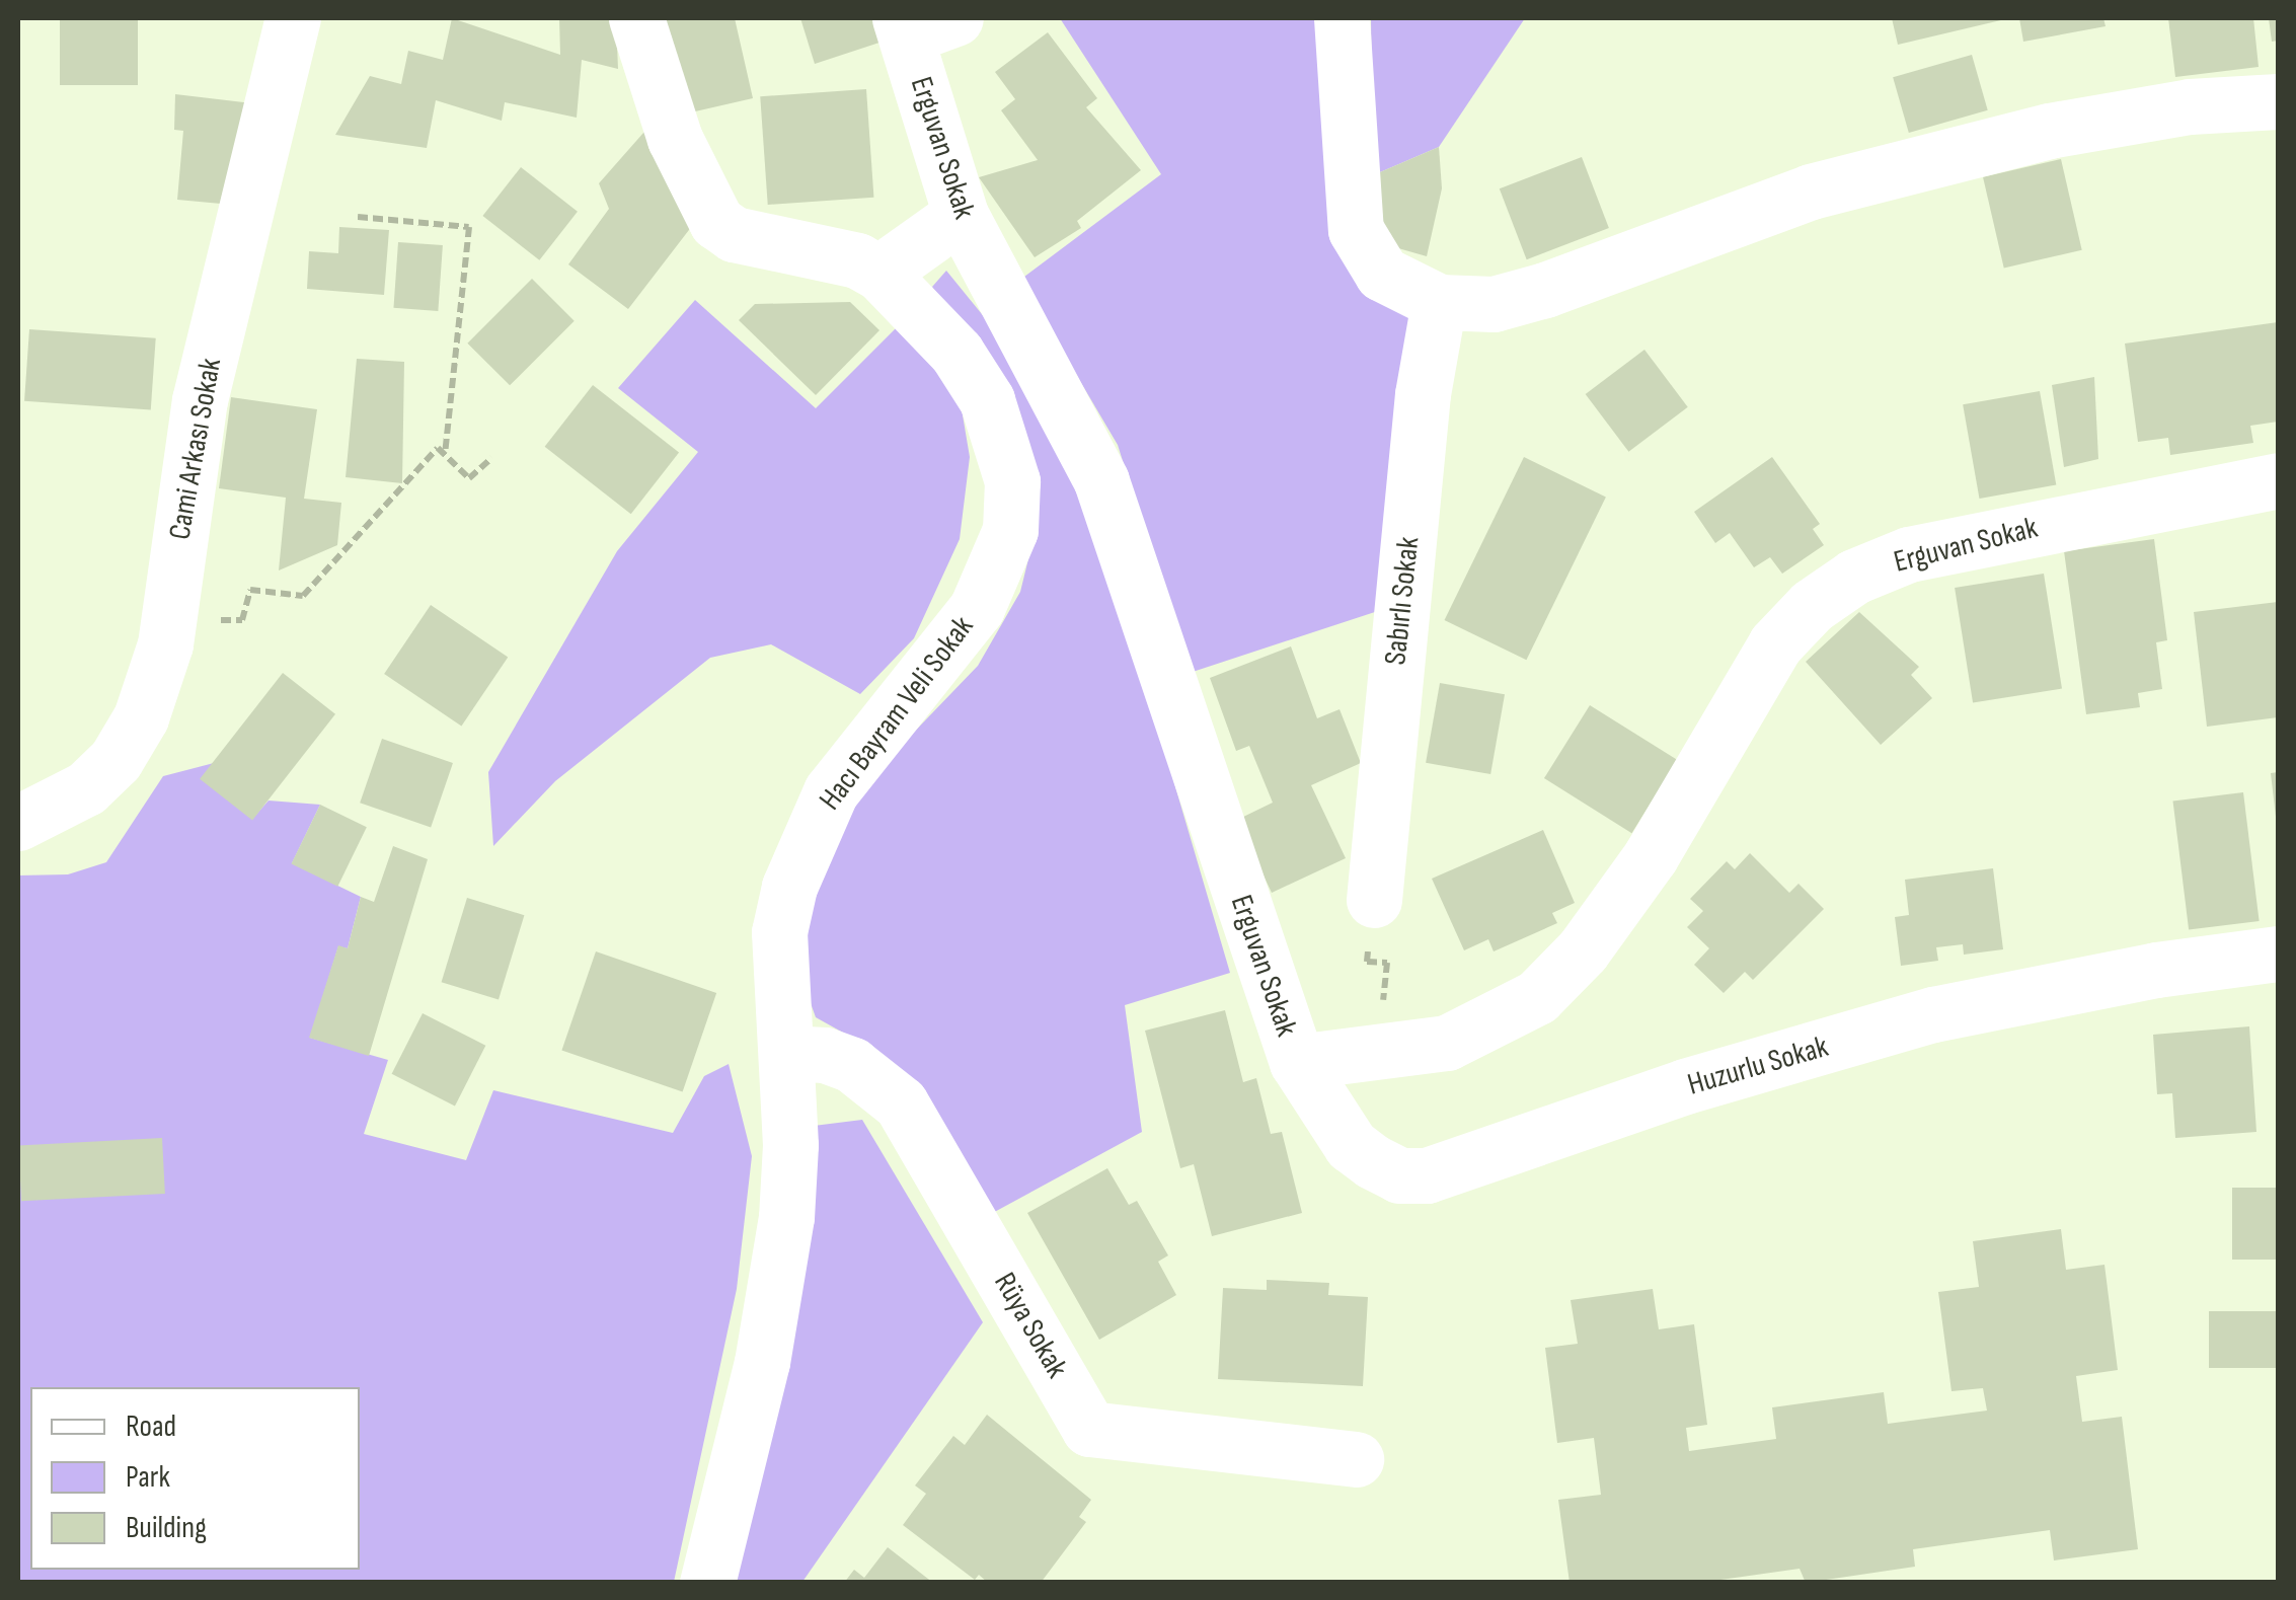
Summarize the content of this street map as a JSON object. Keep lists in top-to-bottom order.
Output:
{
  "streets": {
    "street": [
      "Erguvan Sokak",
      "Cami Arkası Sokak",
      "Sabırlı Sokak",
      "Hacı Bayram Veli Sokak",
      "Huzurlu Sokak",
      "Rüya Sokak"
    ]
  },
  "crossings": [
    ["Erguvan Sokak", "Huzurlu Sokak"],
    ["Hacı Bayram Veli Sokak", "Rüya Sokak"]
  ],
  "legend": ["Road", "Park", "Building"]
}
